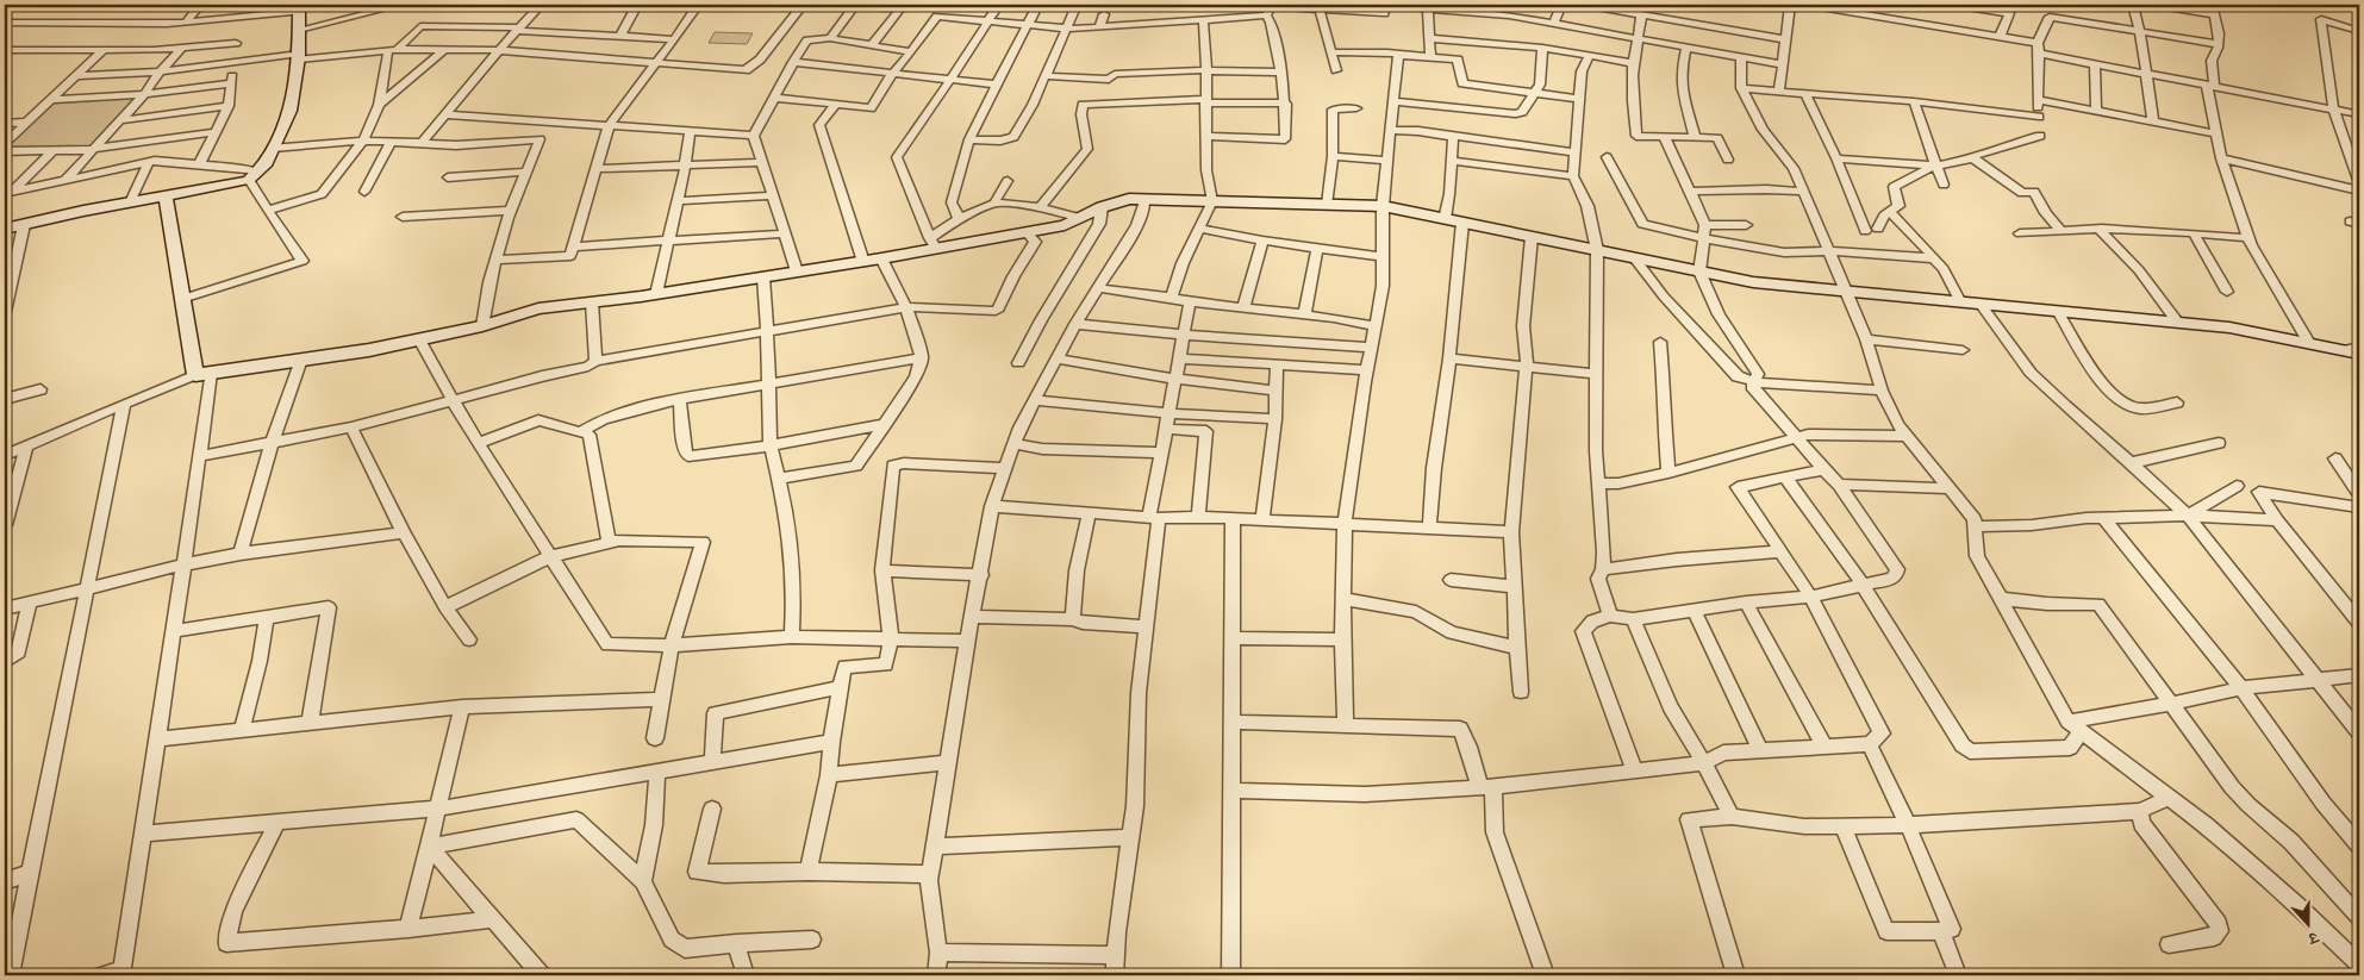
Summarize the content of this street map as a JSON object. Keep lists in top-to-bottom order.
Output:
{
  "north": "bottom"
}
